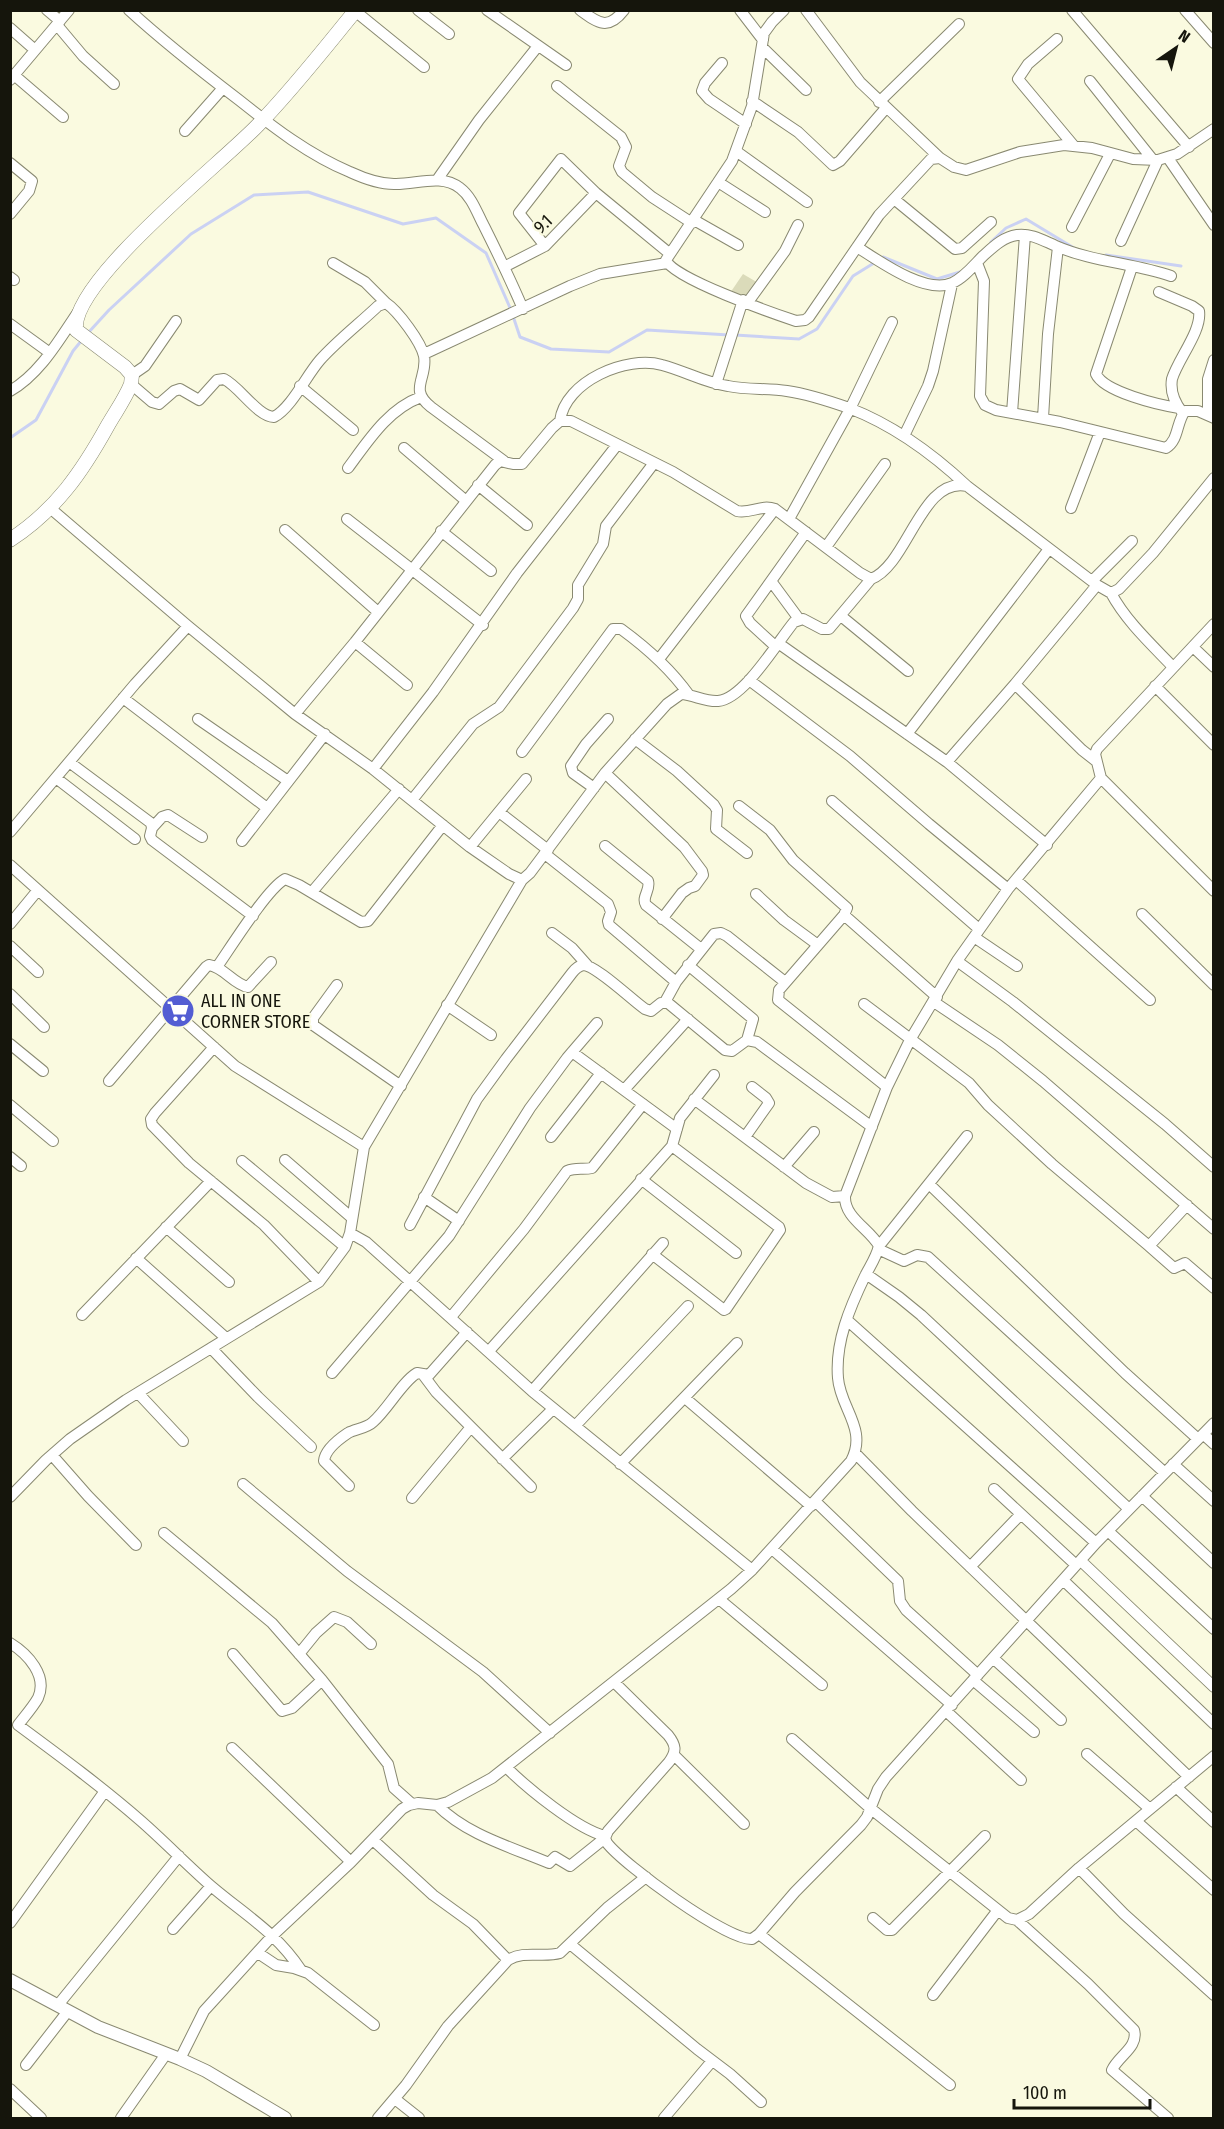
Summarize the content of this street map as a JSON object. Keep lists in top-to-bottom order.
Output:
{
  "streets": {
    "street": ["9.1"]
  },
  "places": {
    "supermarket": ["ALL IN ONE CORNER STORE"]
  },
  "scale_bar": "100 m",
  "north": "top right"
}
